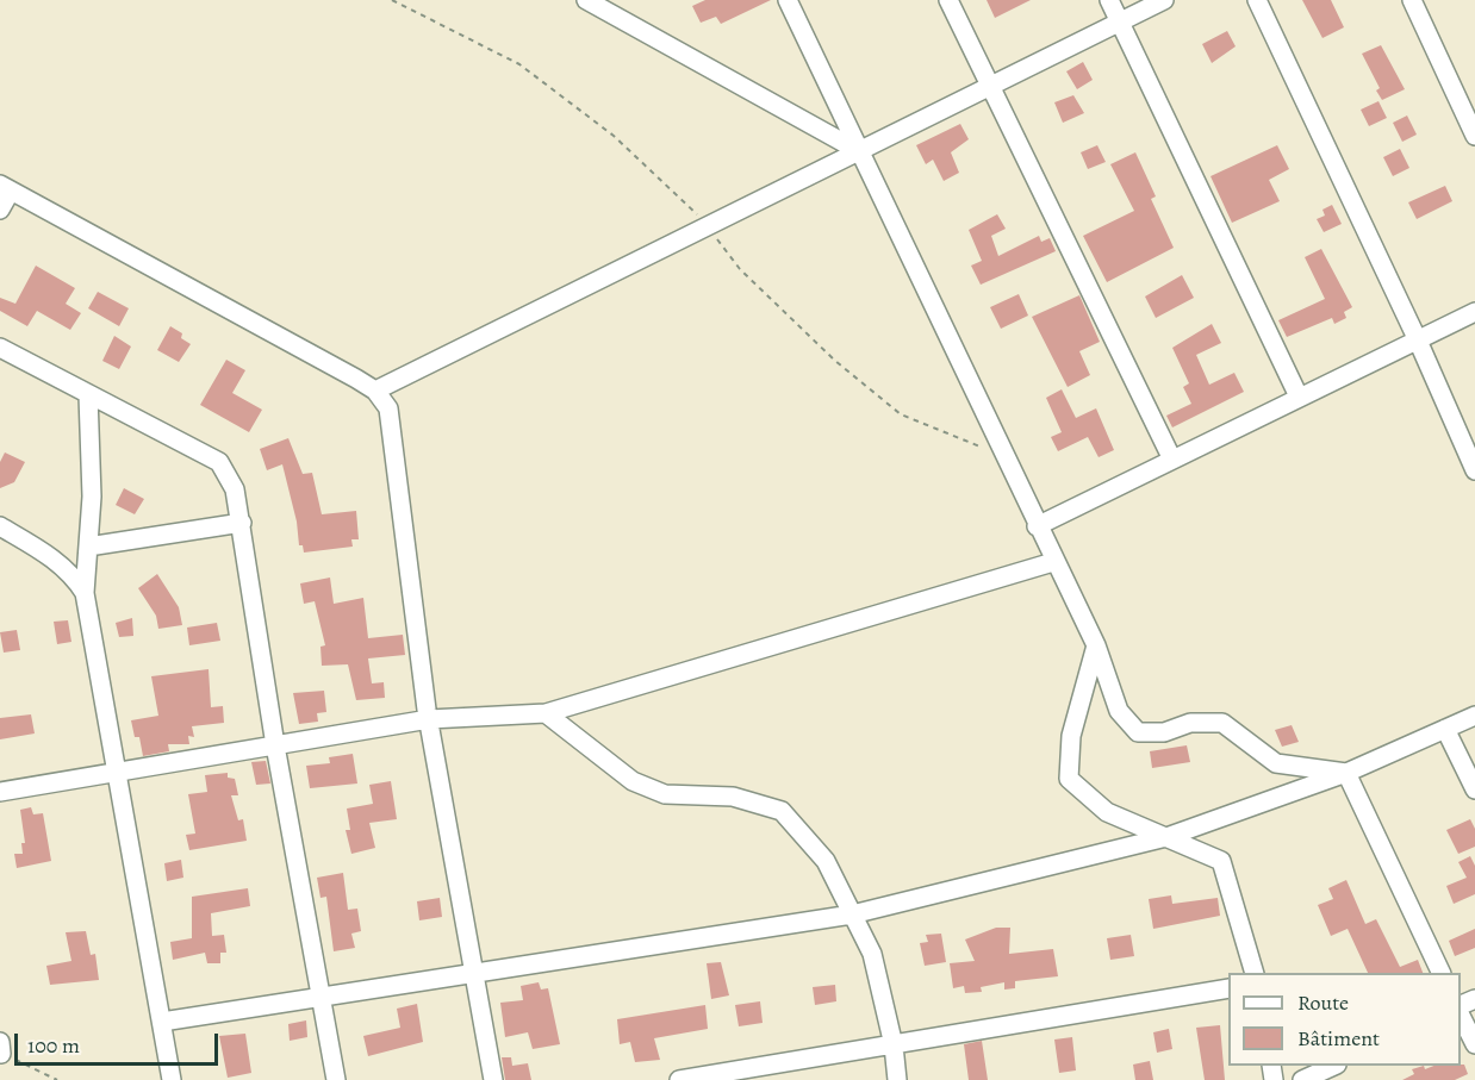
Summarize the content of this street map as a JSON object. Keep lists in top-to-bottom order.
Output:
{
  "legend": ["Route", "Bâtiment"],
  "scale_bar": "100 m"
}
